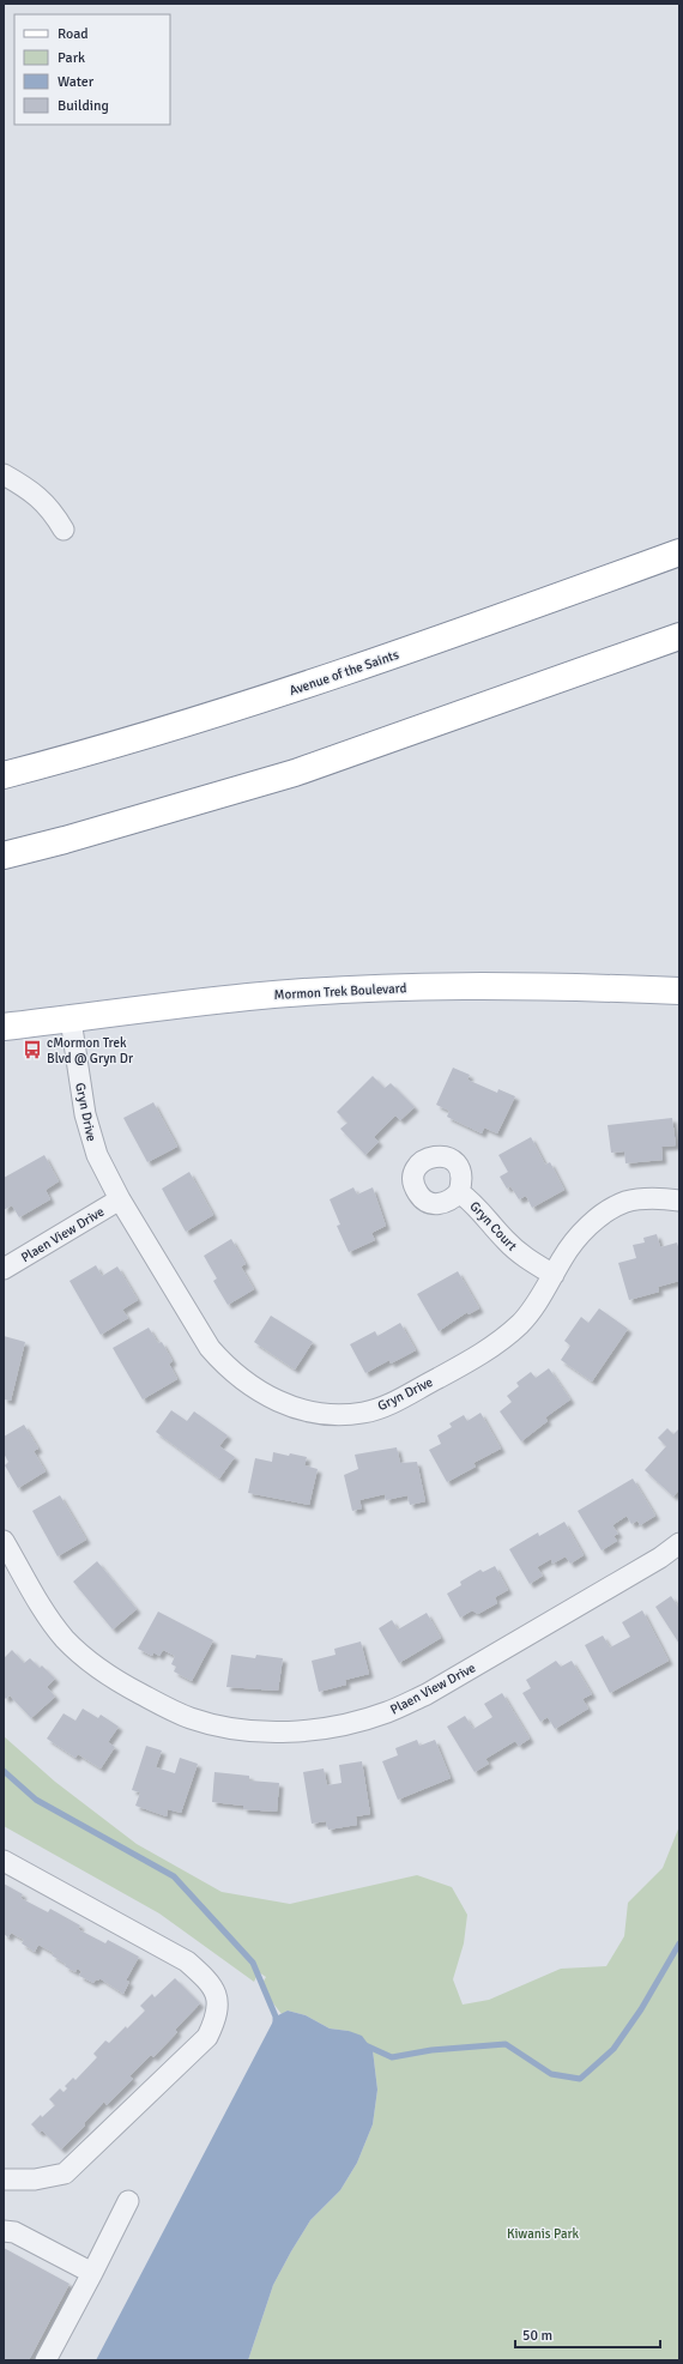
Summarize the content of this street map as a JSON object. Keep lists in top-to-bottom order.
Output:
{
  "streets": {
    "main road": ["Avenue of the Saints", "Mormon Trek Boulevard"],
    "street": ["Gryn Drive", "Gryn Court", "Plaen View Drive"]
  },
  "crossings": [
    ["Mormon Trek Boulevard", "Gryn Drive"],
    ["Gryn Drive", "Gryn Court"],
    ["Gryn Drive", "Plaen View Drive"]
  ],
  "parks": ["Kiwanis Park"],
  "places": {
    "bus stop": ["cMormon Trek Blvd @ Gryn Dr"]
  },
  "legend": [
    "Road",
    "Park",
    "Water",
    "Building"
  ],
  "scale_bar": "50 m"
}
